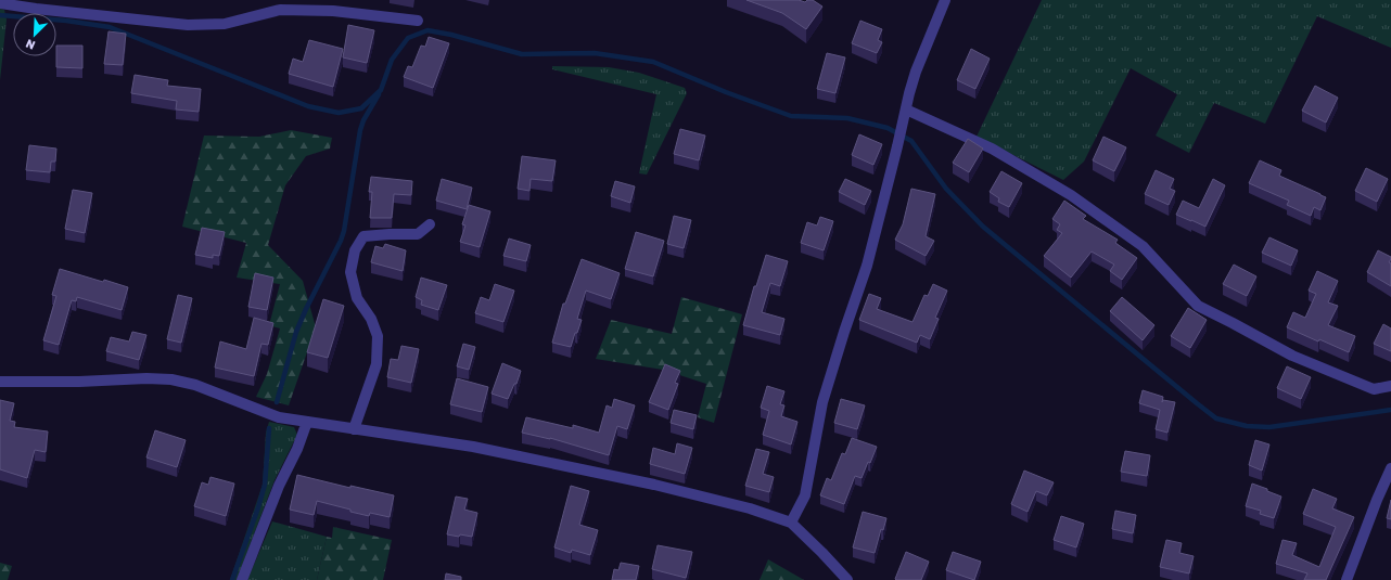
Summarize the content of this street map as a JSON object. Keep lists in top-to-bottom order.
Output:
{
  "north": "bottom left"
}
